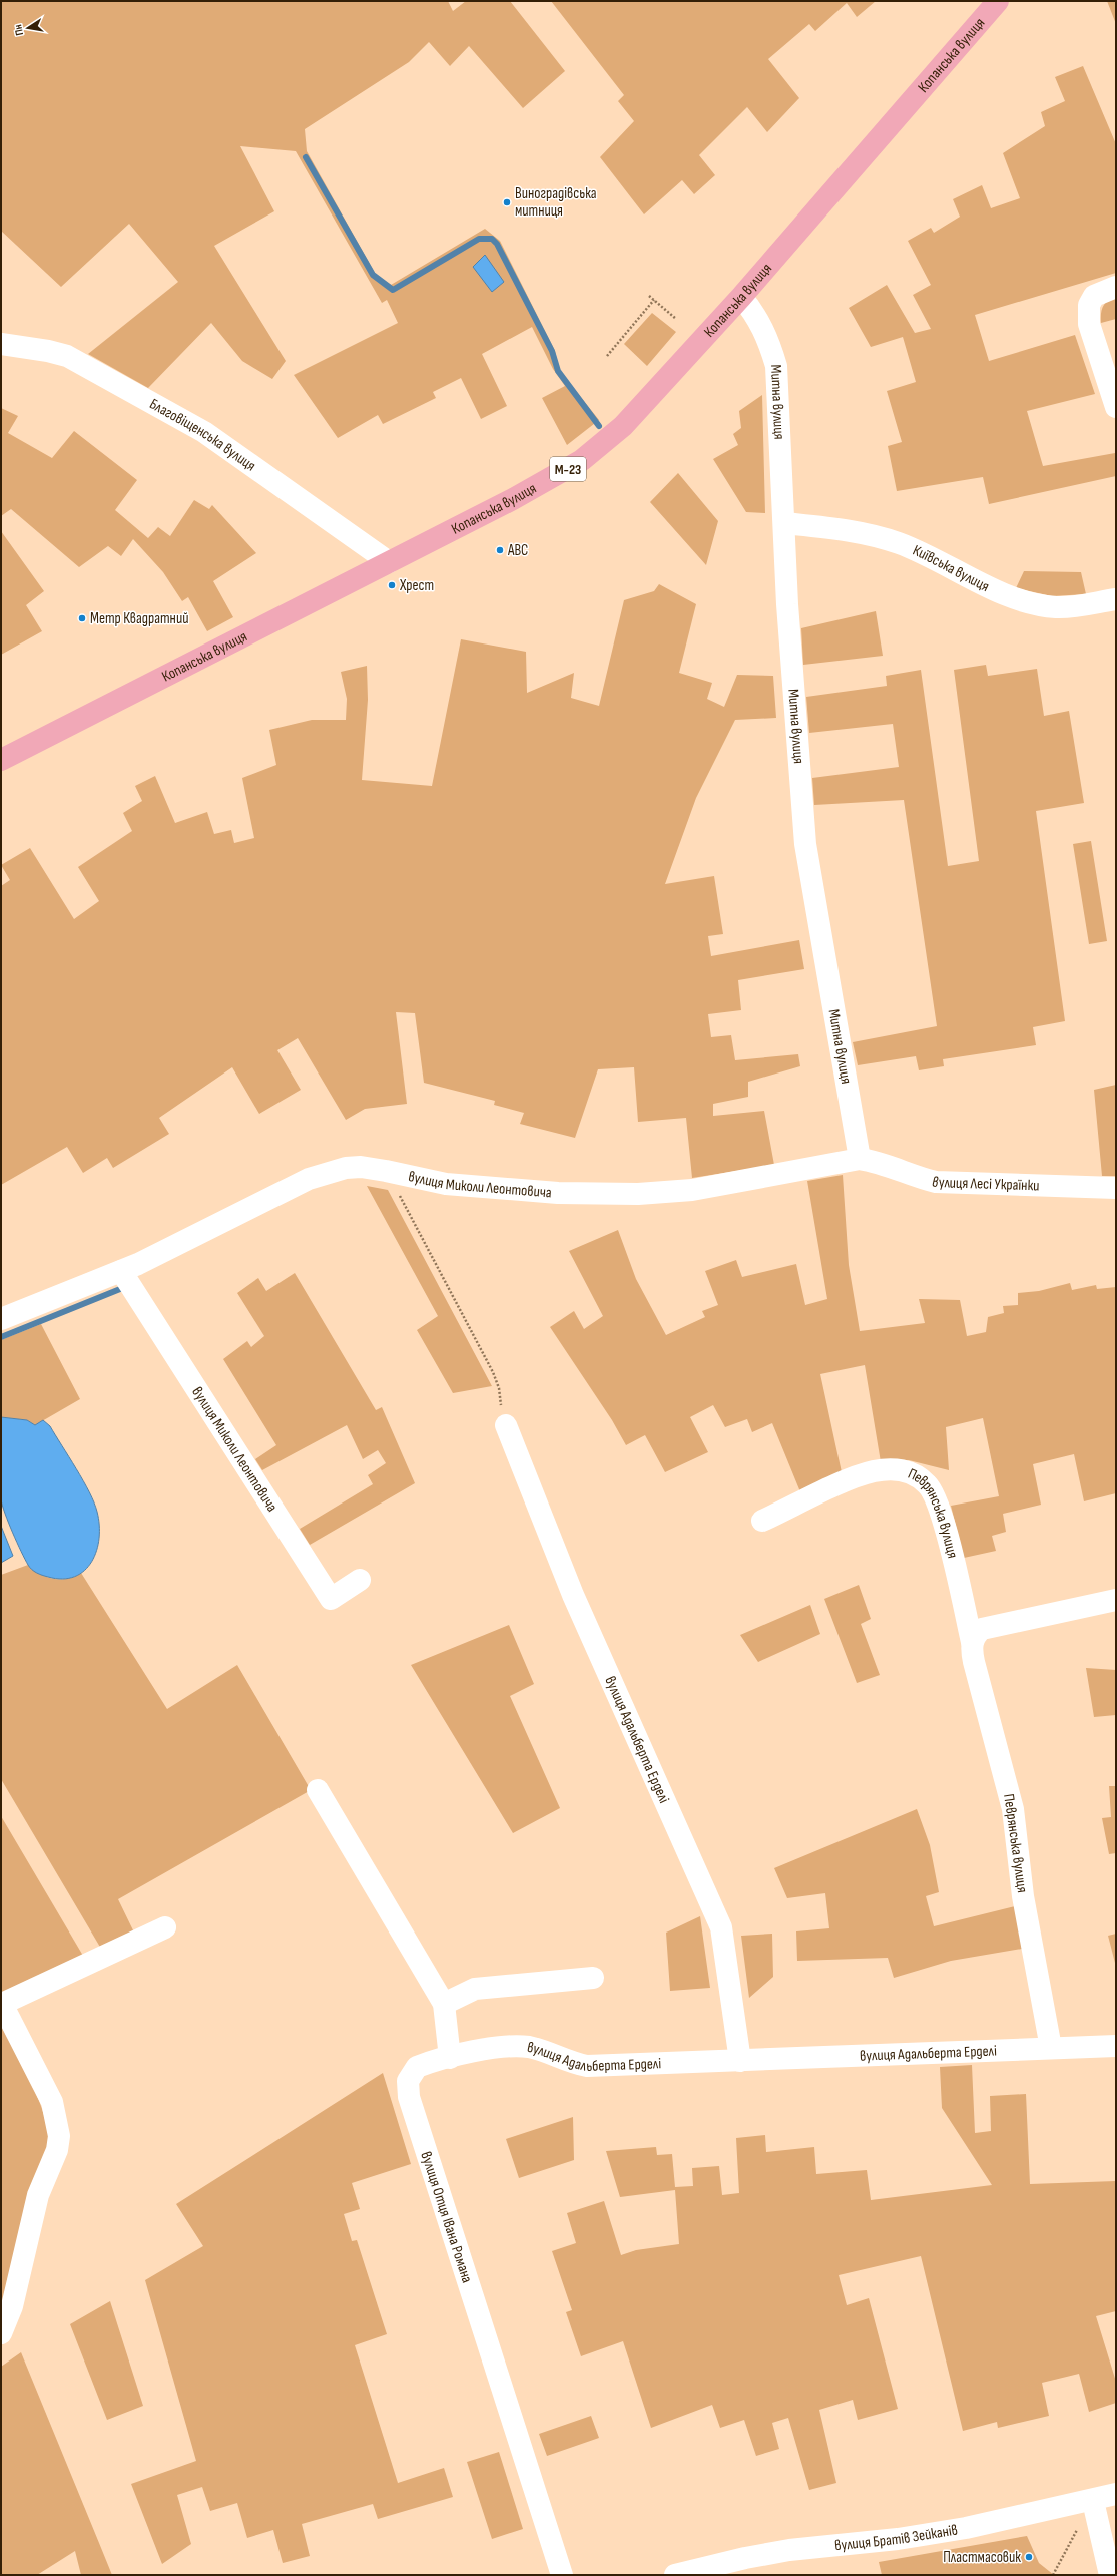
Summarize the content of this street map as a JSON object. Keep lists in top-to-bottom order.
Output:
{
  "streets": {
    "highway": ["Копанська вулиця", "М-23"],
    "street": [
      "Митна вулиця",
      "Благовіщенська вулиця",
      "Київська вулиця",
      "вулиця Лесі Українки",
      "вулиця Миколи Леонтовича",
      "Певрянська вулиця",
      "вулиця Адальберта Ерделі",
      "вулиця Отця Івана Романа",
      "вулиця Братів Зейканів"
    ]
  },
  "crossings": [
    ["Копанська вулиця", "Митна вулиця"],
    ["Копанська вулиця", "Благовіщенська вулиця"],
    ["Митна вулиця", "Київська вулиця"],
    ["Митна вулиця", "вулиця Лесі Українки"],
    ["Митна вулиця", "вулиця Миколи Леонтовича"],
    ["вулиця Лесі Українки", "вулиця Миколи Леонтовича"],
    ["Певрянська вулиця", "вулиця Адальберта Ерделі"],
    ["вулиця Адальберта Ерделі", "вулиця Отця Івана Романа"]
  ],
  "places": [
    "Виноградівська митниця",
    "ABC",
    "Хрест",
    "Метр Квадратний",
    "Пластмасовик"
  ],
  "north": "left"
}
